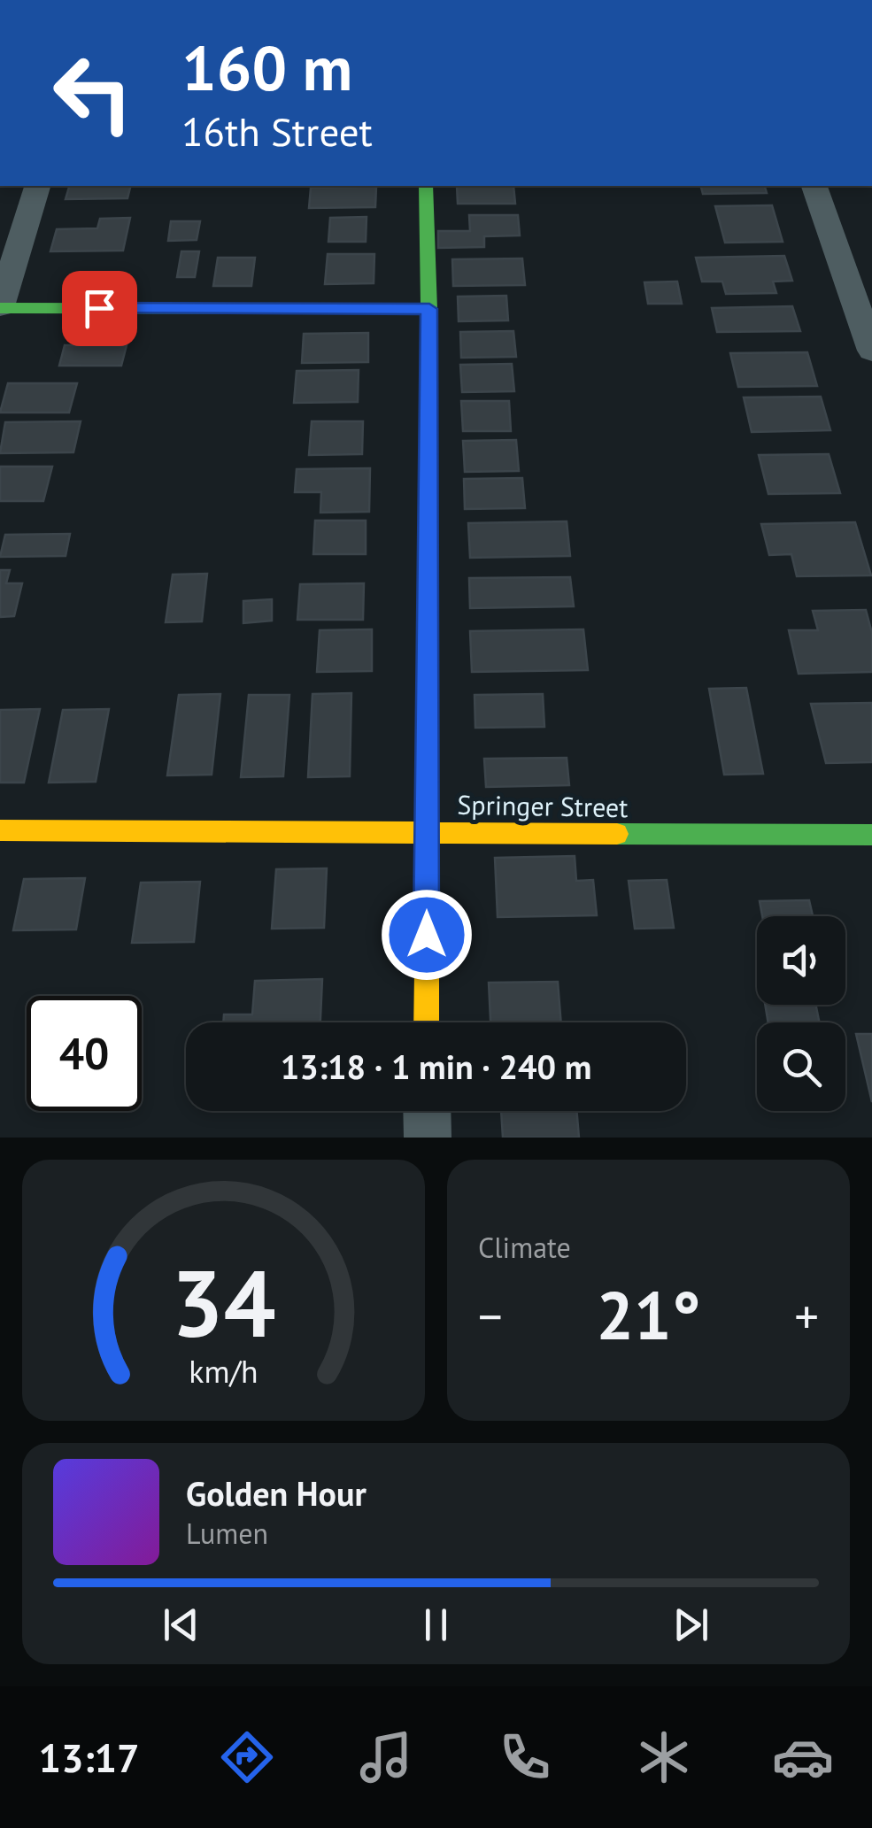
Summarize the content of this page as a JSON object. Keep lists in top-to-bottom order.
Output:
{
  "streets": {
    "street": ["Springer Street"]
  },
  "page": {
    "turn": ["160 m", "16th Street"],
    "limit": "40",
    "trip": "13:18 · 1 min · 240 m",
    "tile": "Climate",
    "heat": ["−", "21°", "+"],
    "song": ["Golden Hour", "Lumen"],
    "tabs": "13:17",
    "gauge": ["34", "km/h"]
  }
}
